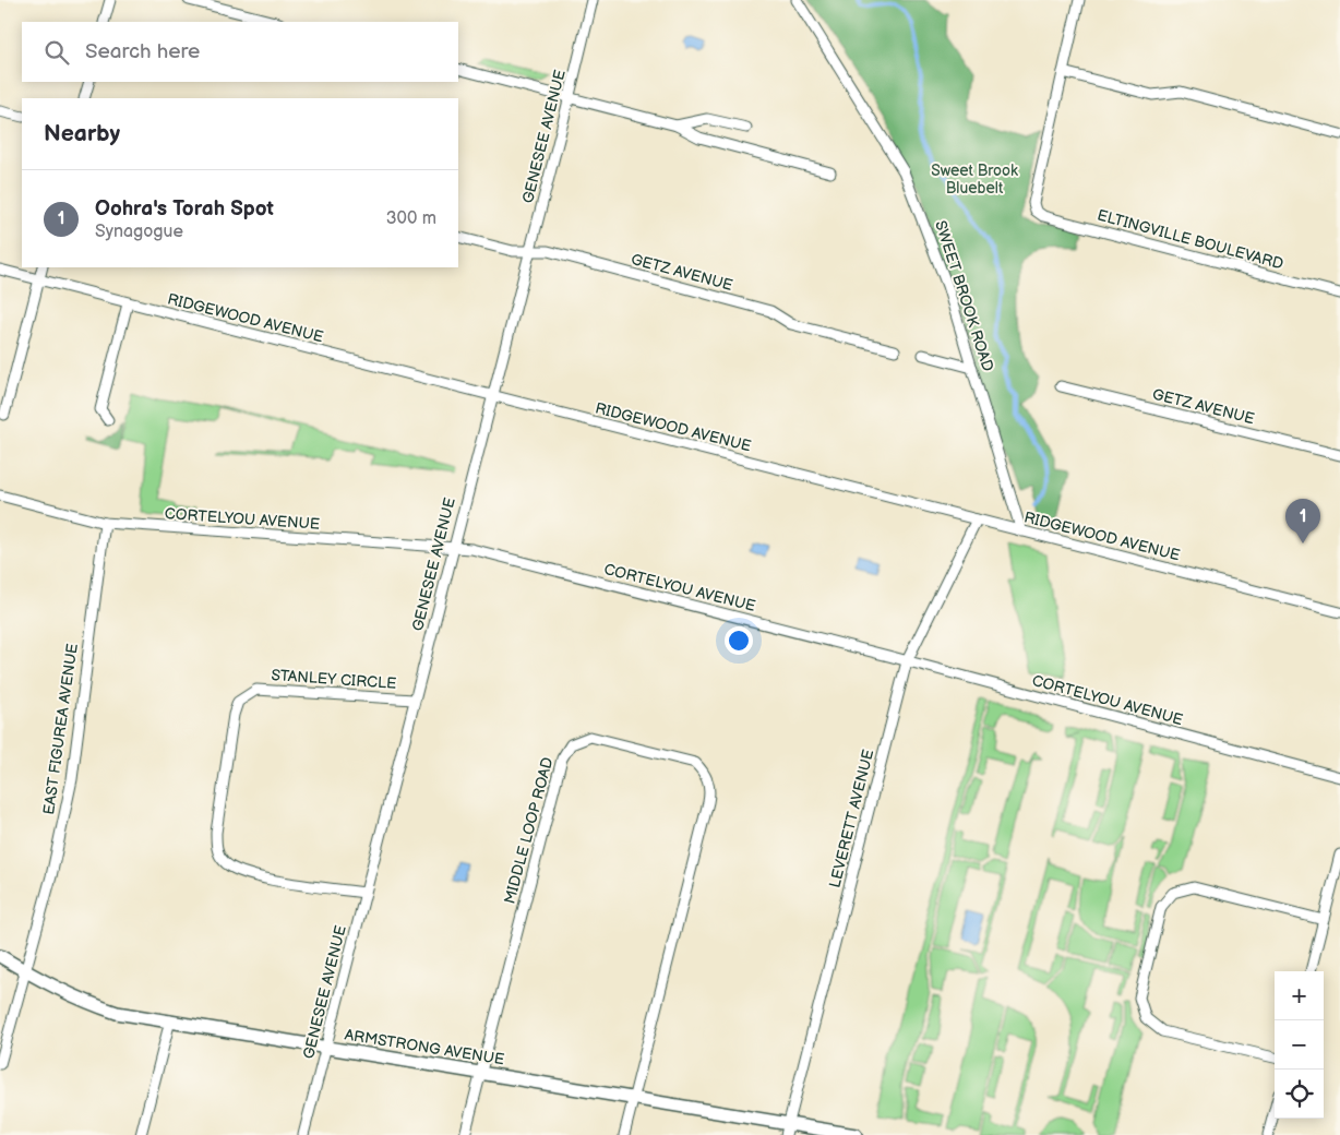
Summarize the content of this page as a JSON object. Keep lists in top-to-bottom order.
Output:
{
  "streets": {
    "street": [
      "GENESEE AVENUE",
      "ELTINGVILLE BOULEVARD",
      "GETZ AVENUE",
      "SWEET BROOK ROAD",
      "RIDGEWOOD AVENUE",
      "CORTELYOU AVENUE",
      "STANLEY CIRCLE",
      "EAST FIGUREA AVENUE",
      "LEVERETT AVENUE",
      "MIDDLE LOOP ROAD",
      "ARMSTRONG AVENUE"
    ]
  },
  "crossings": [
    ["GENESEE AVENUE", "GETZ AVENUE"],
    ["GENESEE AVENUE", "RIDGEWOOD AVENUE"],
    ["GENESEE AVENUE", "CORTELYOU AVENUE"],
    ["GENESEE AVENUE", "STANLEY CIRCLE"],
    ["GENESEE AVENUE", "ARMSTRONG AVENUE"],
    ["SWEET BROOK ROAD", "RIDGEWOOD AVENUE"],
    ["RIDGEWOOD AVENUE", "LEVERETT AVENUE"],
    ["CORTELYOU AVENUE", "EAST FIGUREA AVENUE"],
    ["CORTELYOU AVENUE", "LEVERETT AVENUE"],
    ["EAST FIGUREA AVENUE", "ARMSTRONG AVENUE"],
    ["LEVERETT AVENUE", "ARMSTRONG AVENUE"],
    ["MIDDLE LOOP ROAD", "ARMSTRONG AVENUE"]
  ],
  "parks": ["Sweet Brook Bluebelt"],
  "page": {
    "search": "Search here",
    "heading": "Nearby",
    "list": [
      {
        "mark": "1",
        "name": "Oohra's Torah Spot",
        "note": "Synagogue",
        "value": "300 m"
      }
    ],
    "pins": "1",
    "map_buttons": ["+", "−"]
  }
}
